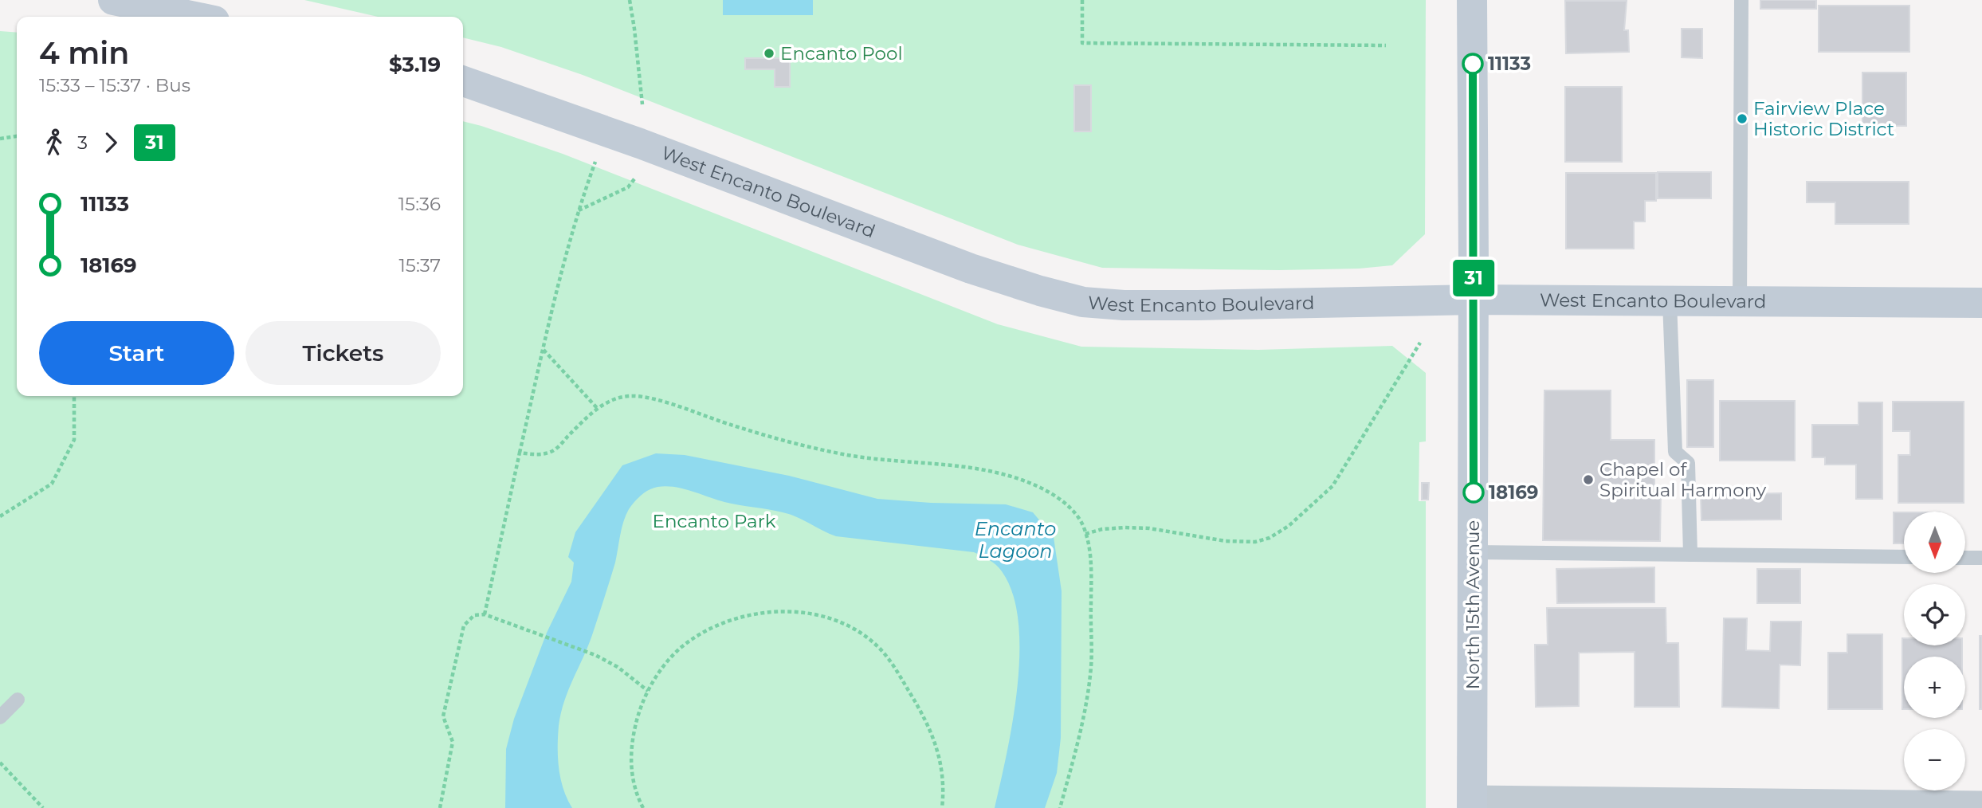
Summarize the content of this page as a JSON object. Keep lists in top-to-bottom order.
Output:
{
  "streets": {
    "street": ["West Encanto Boulevard", "North 15th Avenue"]
  },
  "crossings": [
    ["West Encanto Boulevard", "North 15th Avenue"]
  ],
  "water": ["Encanto Lagoon"],
  "parks": ["Encanto Park"],
  "places": [
    "Encanto Pool",
    "11133",
    "Fairview Place Historic District",
    "Chapel of Spiritual Harmony",
    "18169"
  ],
  "lines": ["bus line 31"],
  "north": "bottom",
  "page": {
    "on_map": "31",
    "heading": ["4 min", "15:33 – 15:37 · Bus", "$3.19"],
    "legs": ["3", "31"],
    "list": [
      {
        "name": "11133",
        "value": "15:36"
      },
      {
        "name": "18169",
        "value": "15:37"
      }
    ],
    "buttons": ["Start", "Tickets"],
    "map_buttons": ["+", "−"]
  }
}
